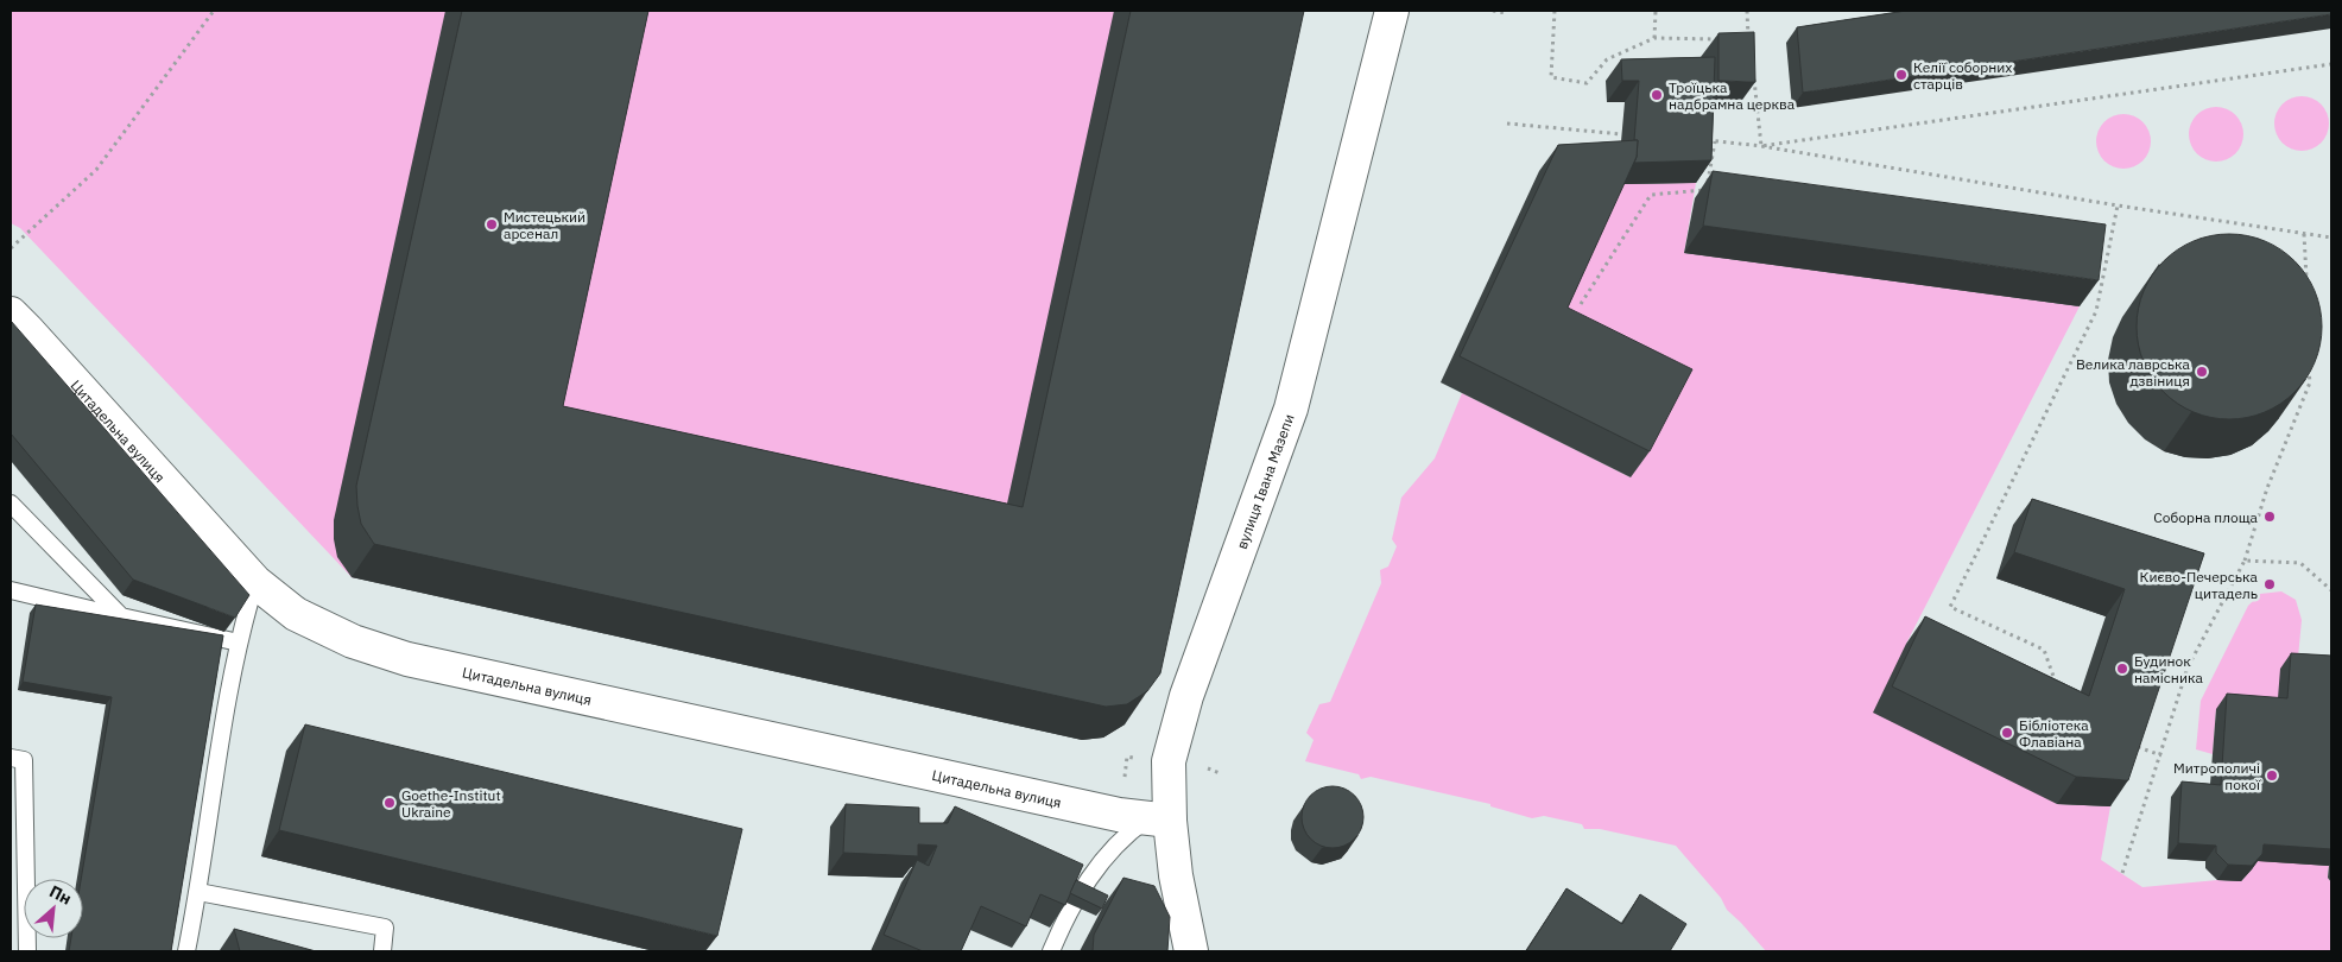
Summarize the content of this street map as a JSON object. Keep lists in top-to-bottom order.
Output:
{
  "streets": {
    "street": ["Цитадельна вулиця", "вулиця Івана Мазепи"]
  },
  "crossings": [
    ["Цитадельна вулиця", "вулиця Івана Мазепи"]
  ],
  "places": [
    "Келії соборних старців",
    "Троїцька надбрамна церква",
    "Мистецький арсенал",
    "Велика лаврська дзвіниця",
    "Соборна площа",
    "Києво-Печерська цитадель",
    "Будинок намісника",
    "Бібліотека Флавіана",
    "Митрополичі покої",
    "Goethe-Institut Ukraine"
  ],
  "north": "top right"
}
